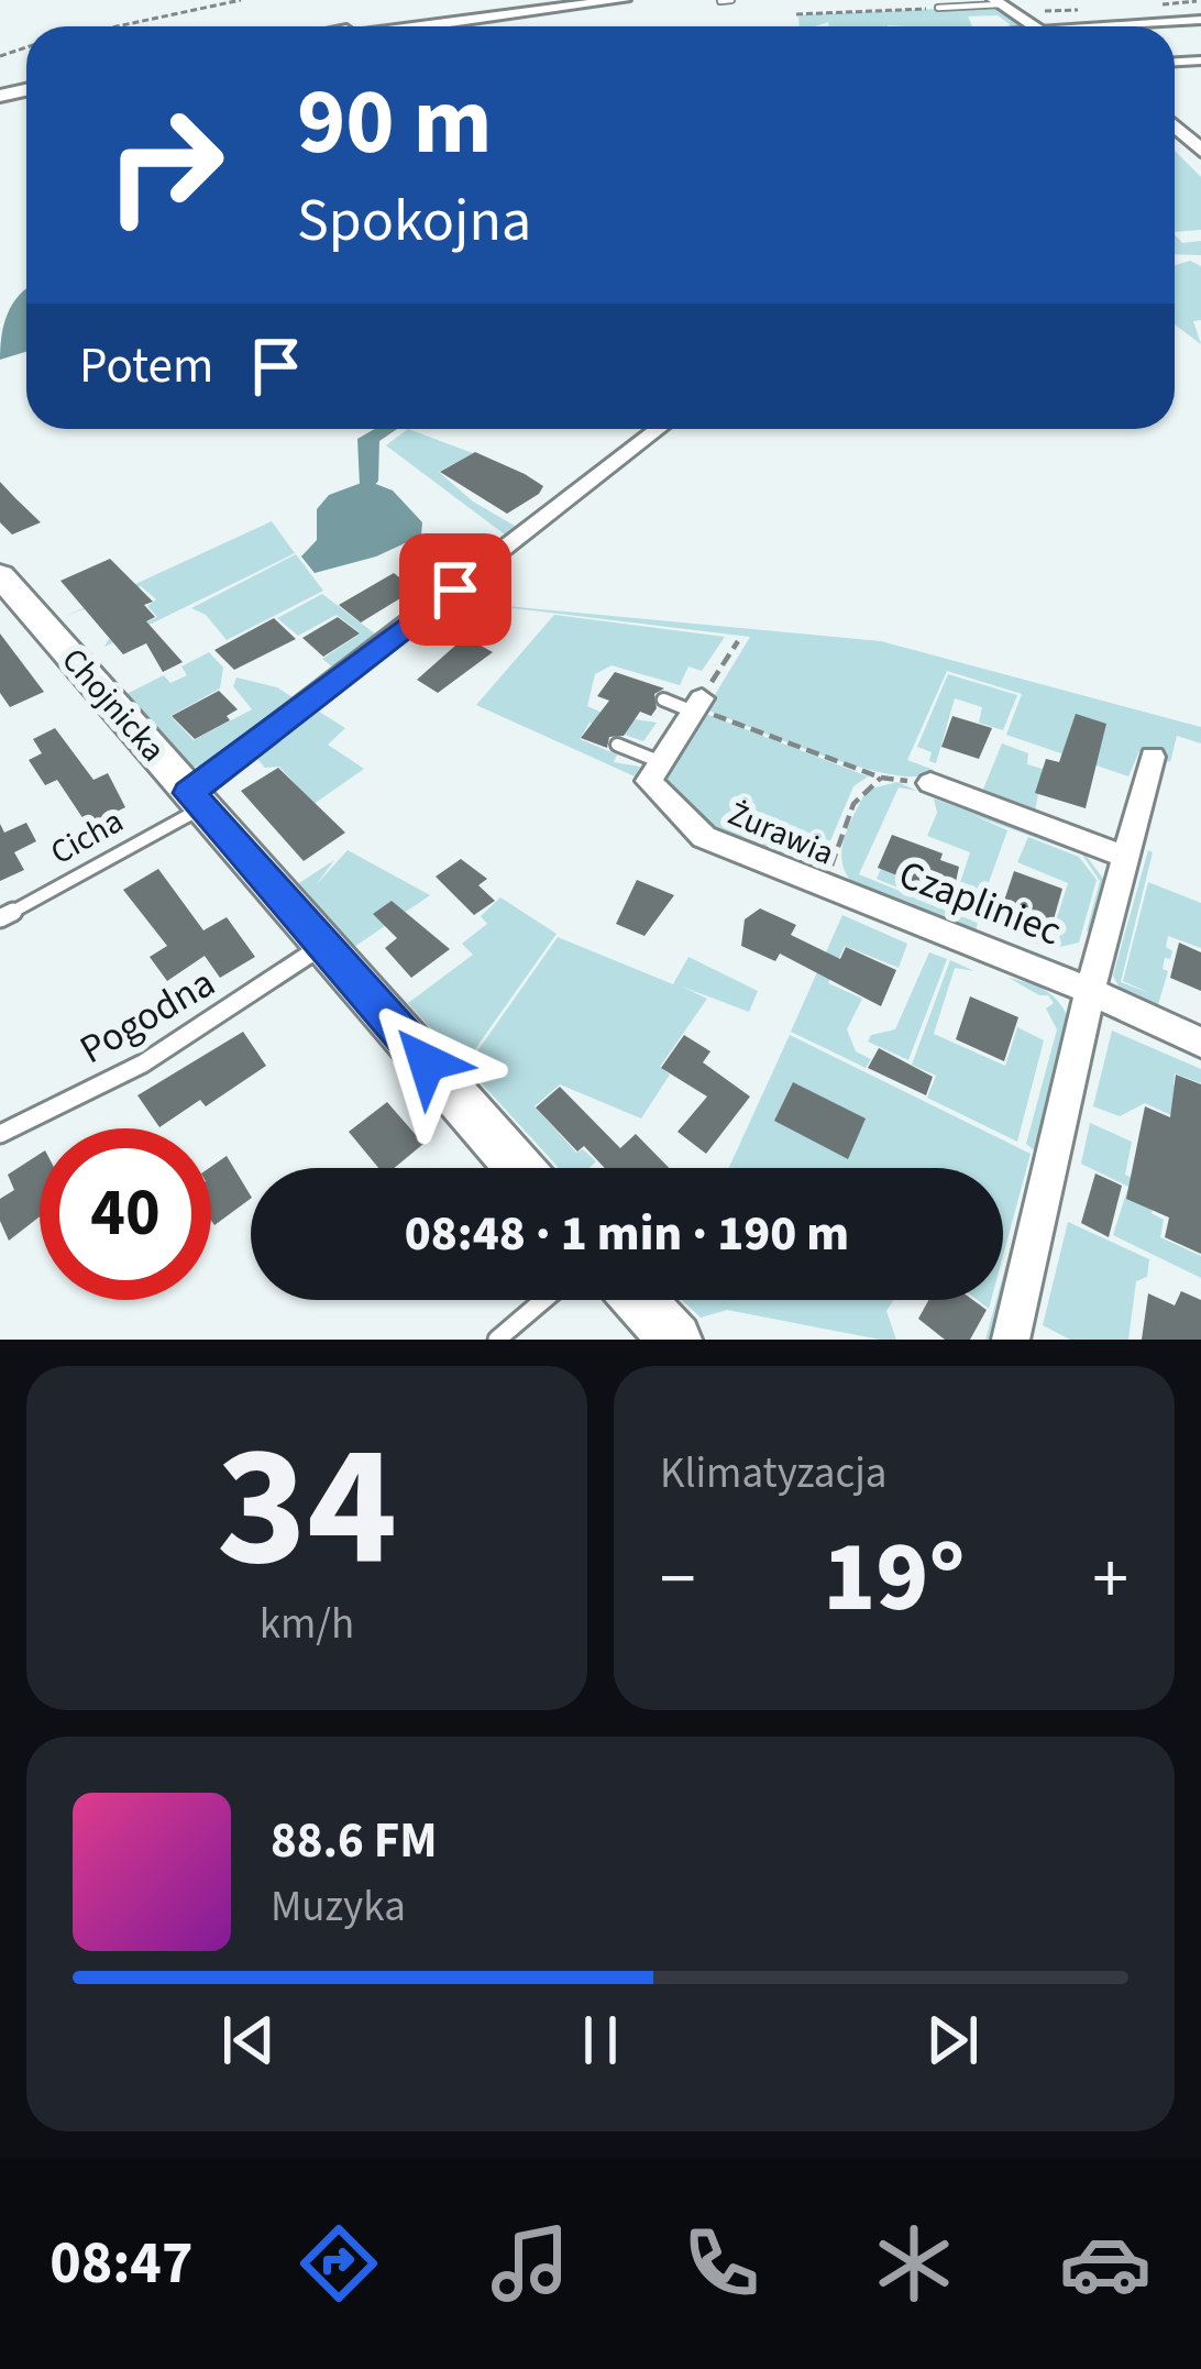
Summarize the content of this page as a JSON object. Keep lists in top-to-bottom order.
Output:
{
  "streets": {
    "street": ["Chojnicka", "Żurawia", "Czapliniec"],
    "lane": ["Cicha", "Pogodna"]
  },
  "crossings": [
    ["Chojnicka", "Cicha"],
    ["Chojnicka", "Pogodna"],
    ["Żurawia", "Czapliniec"]
  ],
  "page": {
    "turn": ["90 m", "Spokojna"],
    "then": "Potem",
    "limit": "40",
    "trip": "08:48 · 1 min · 190 m",
    "tile": [
      ["34", "km/h"],
      "Klimatyzacja"
    ],
    "heat": ["−", "19°", "+"],
    "song": ["88.6 FM", "Muzyka"],
    "tabs": "08:47"
  }
}
